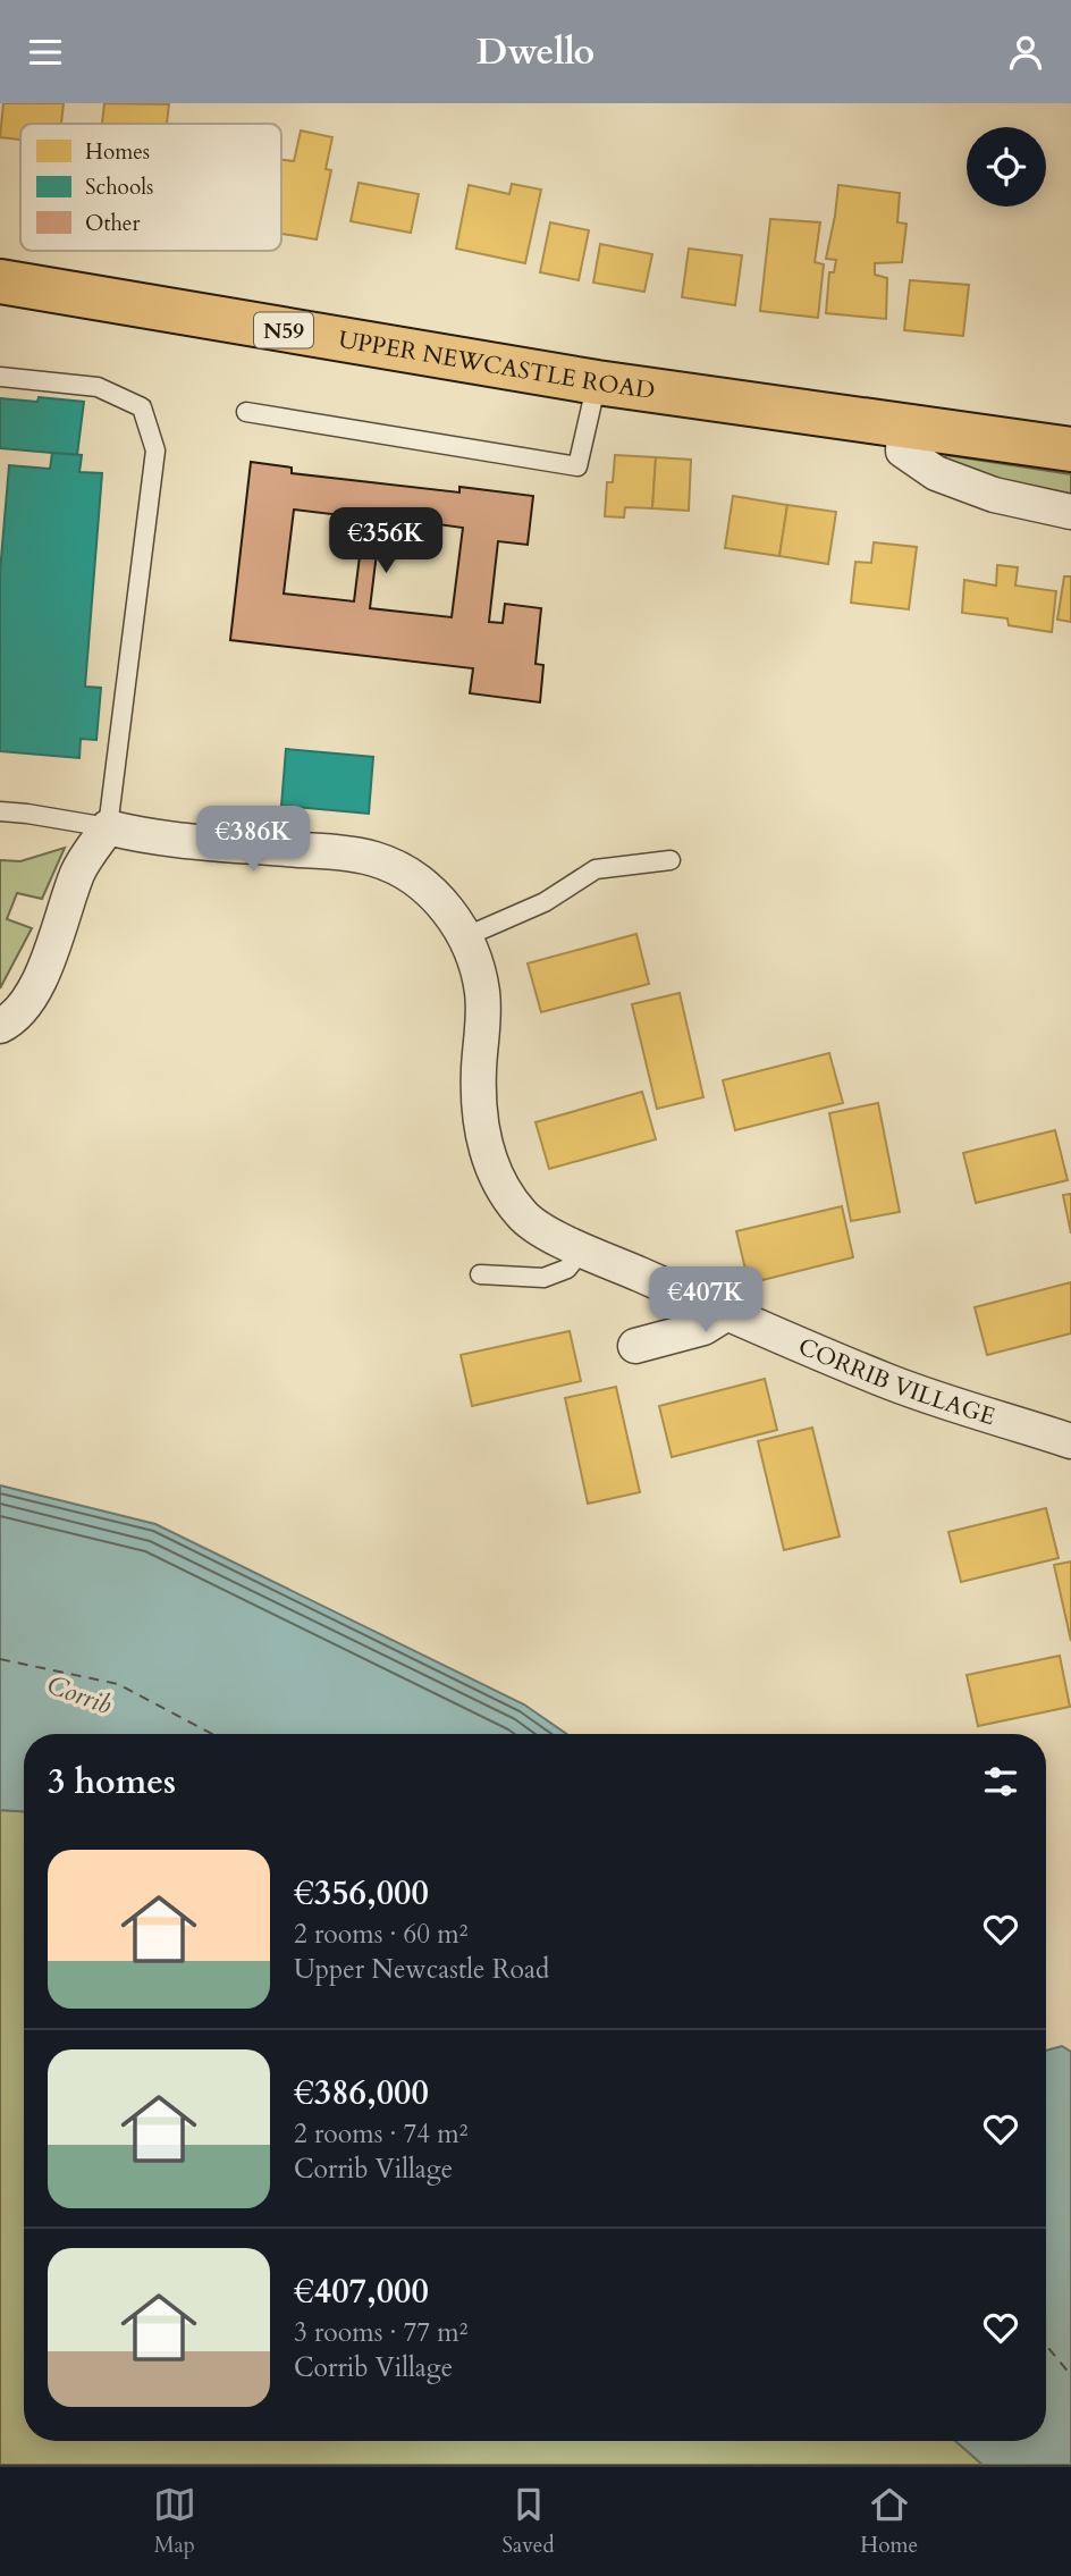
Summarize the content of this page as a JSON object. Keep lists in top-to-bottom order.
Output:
{
  "streets": {
    "main road": ["N59", "UPPER NEWCASTLE ROAD"],
    "street": ["CORRIB VILLAGE"]
  },
  "water": ["Corrib"],
  "legend": ["Homes", "Schools", "Other"],
  "page": {
    "header": "Dwello",
    "price": ["€356K", "€386K", "€407K"],
    "heading": "3 homes",
    "list": [
      {
        "name": "€356,000",
        "note": "2 rooms · 60 m² · Upper Newcastle Road"
      },
      {
        "name": "€386,000",
        "note": "2 rooms · 74 m² · Corrib Village"
      },
      {
        "name": "€407,000",
        "note": "3 rooms · 77 m² · Corrib Village"
      }
    ],
    "tabs": ["Map", "Saved", "Home"]
  }
}
